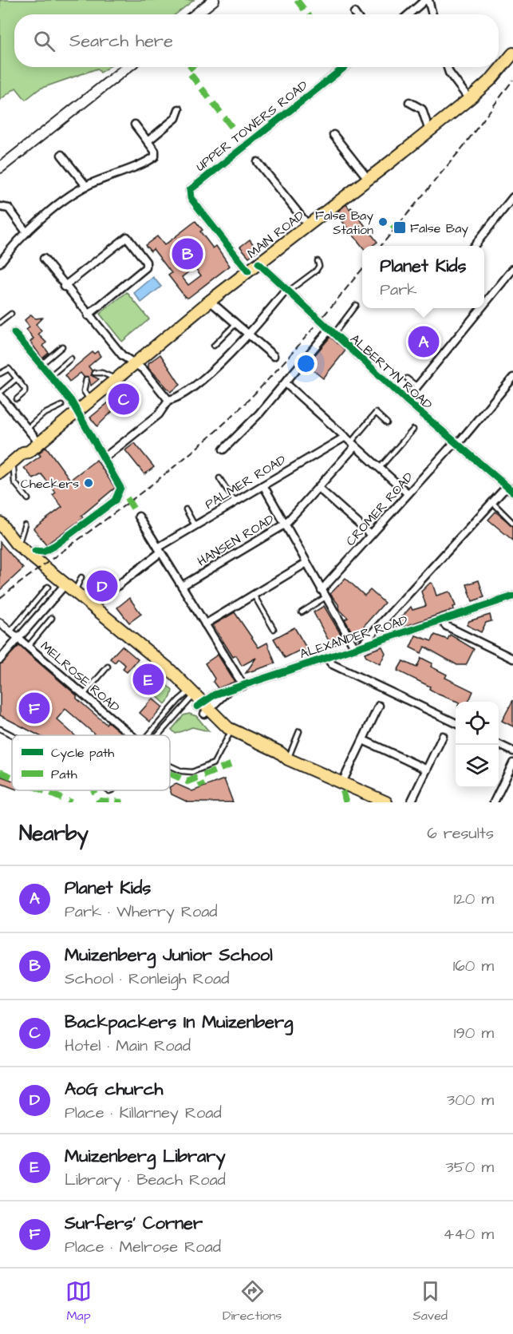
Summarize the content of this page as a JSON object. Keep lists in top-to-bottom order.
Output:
{
  "streets": {
    "main road": ["MAIN ROAD"],
    "street": [
      "UPPER TOWERS ROAD",
      "ALBERTYN ROAD",
      "PALMER ROAD",
      "CROMER ROAD",
      "HANSEN ROAD",
      "ALEXANDER ROAD",
      "MELROSE ROAD"
    ]
  },
  "crossings": [
    ["UPPER TOWERS ROAD", "MAIN ROAD"],
    ["MAIN ROAD", "ALBERTYN ROAD"],
    ["ALBERTYN ROAD", "CROMER ROAD"]
  ],
  "places": {
    "other": ["False Bay Station", "Checkers"],
    "transit": ["False Bay"]
  },
  "legend": ["Cycle path", "Path"],
  "page": {
    "search": "Search here",
    "pins": [
      "B",
      "A",
      "C",
      "D",
      "E",
      "F"
    ],
    "popup": ["Planet Kids", "Park"],
    "heading": ["Nearby", "6 results"],
    "list": [
      {
        "mark": "A",
        "name": "Planet Kids",
        "note": "Park · Wherry Road",
        "value": "120 m"
      },
      {
        "mark": "B",
        "name": "Muizenberg Junior School",
        "note": "School · Ronleigh Road",
        "value": "160 m"
      },
      {
        "mark": "C",
        "name": "Backpackers In Muizenberg",
        "note": "Hotel · Main Road",
        "value": "190 m"
      },
      {
        "mark": "D",
        "name": "AoG church",
        "note": "Place · Killarney Road",
        "value": "300 m"
      },
      {
        "mark": "E",
        "name": "Muizenberg Library",
        "note": "Library · Beach Road",
        "value": "350 m"
      },
      {
        "mark": "F",
        "name": "Surfers' Corner",
        "note": "Place · Melrose Road",
        "value": "440 m"
      }
    ],
    "nav": ["Map", "Directions", "Saved"]
  }
}
